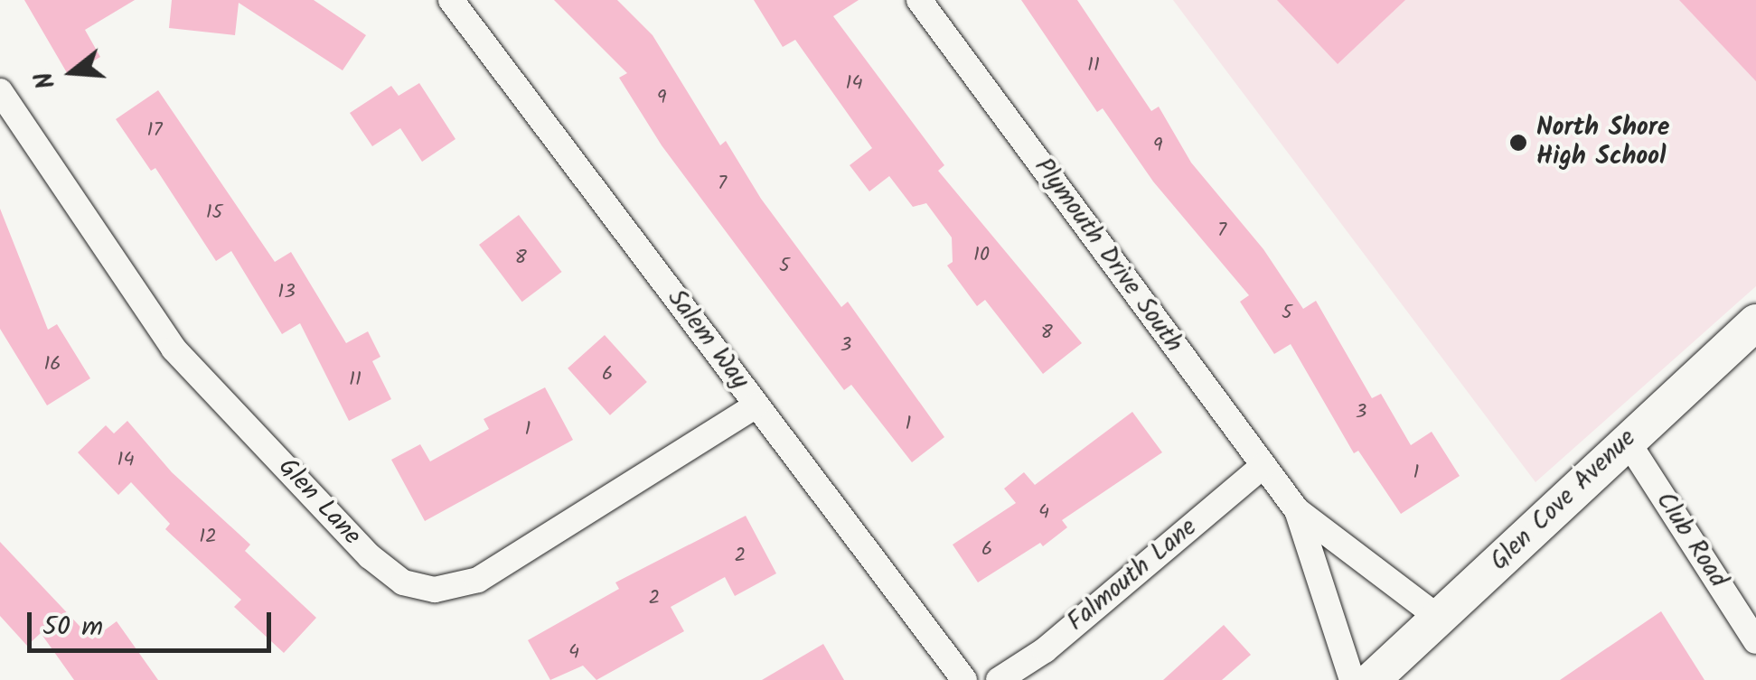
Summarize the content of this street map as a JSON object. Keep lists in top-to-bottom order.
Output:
{
  "streets": {
    "main road": ["Glen Cove Avenue"],
    "street": [
      "Plymouth Drive South",
      "Salem Way",
      "Glen Lane",
      "Club Road",
      "Falmouth Lane"
    ]
  },
  "crossings": [
    ["Plymouth Drive South", "Falmouth Lane"],
    ["Salem Way", "Glen Lane"],
    ["Glen Cove Avenue", "Club Road"]
  ],
  "places": ["North Shore High School"],
  "house_numbers": [
    "11",
    "14",
    "9",
    "17",
    "9",
    "7",
    "15",
    "7",
    "10",
    "8",
    "5",
    "13",
    "5",
    "8",
    "3",
    "16",
    "6",
    "11",
    "3",
    "1",
    "1",
    "14",
    "1",
    "4",
    "12",
    "6",
    "2",
    "2",
    "4"
  ],
  "scale_bar": "50 m",
  "north": "left"
}
